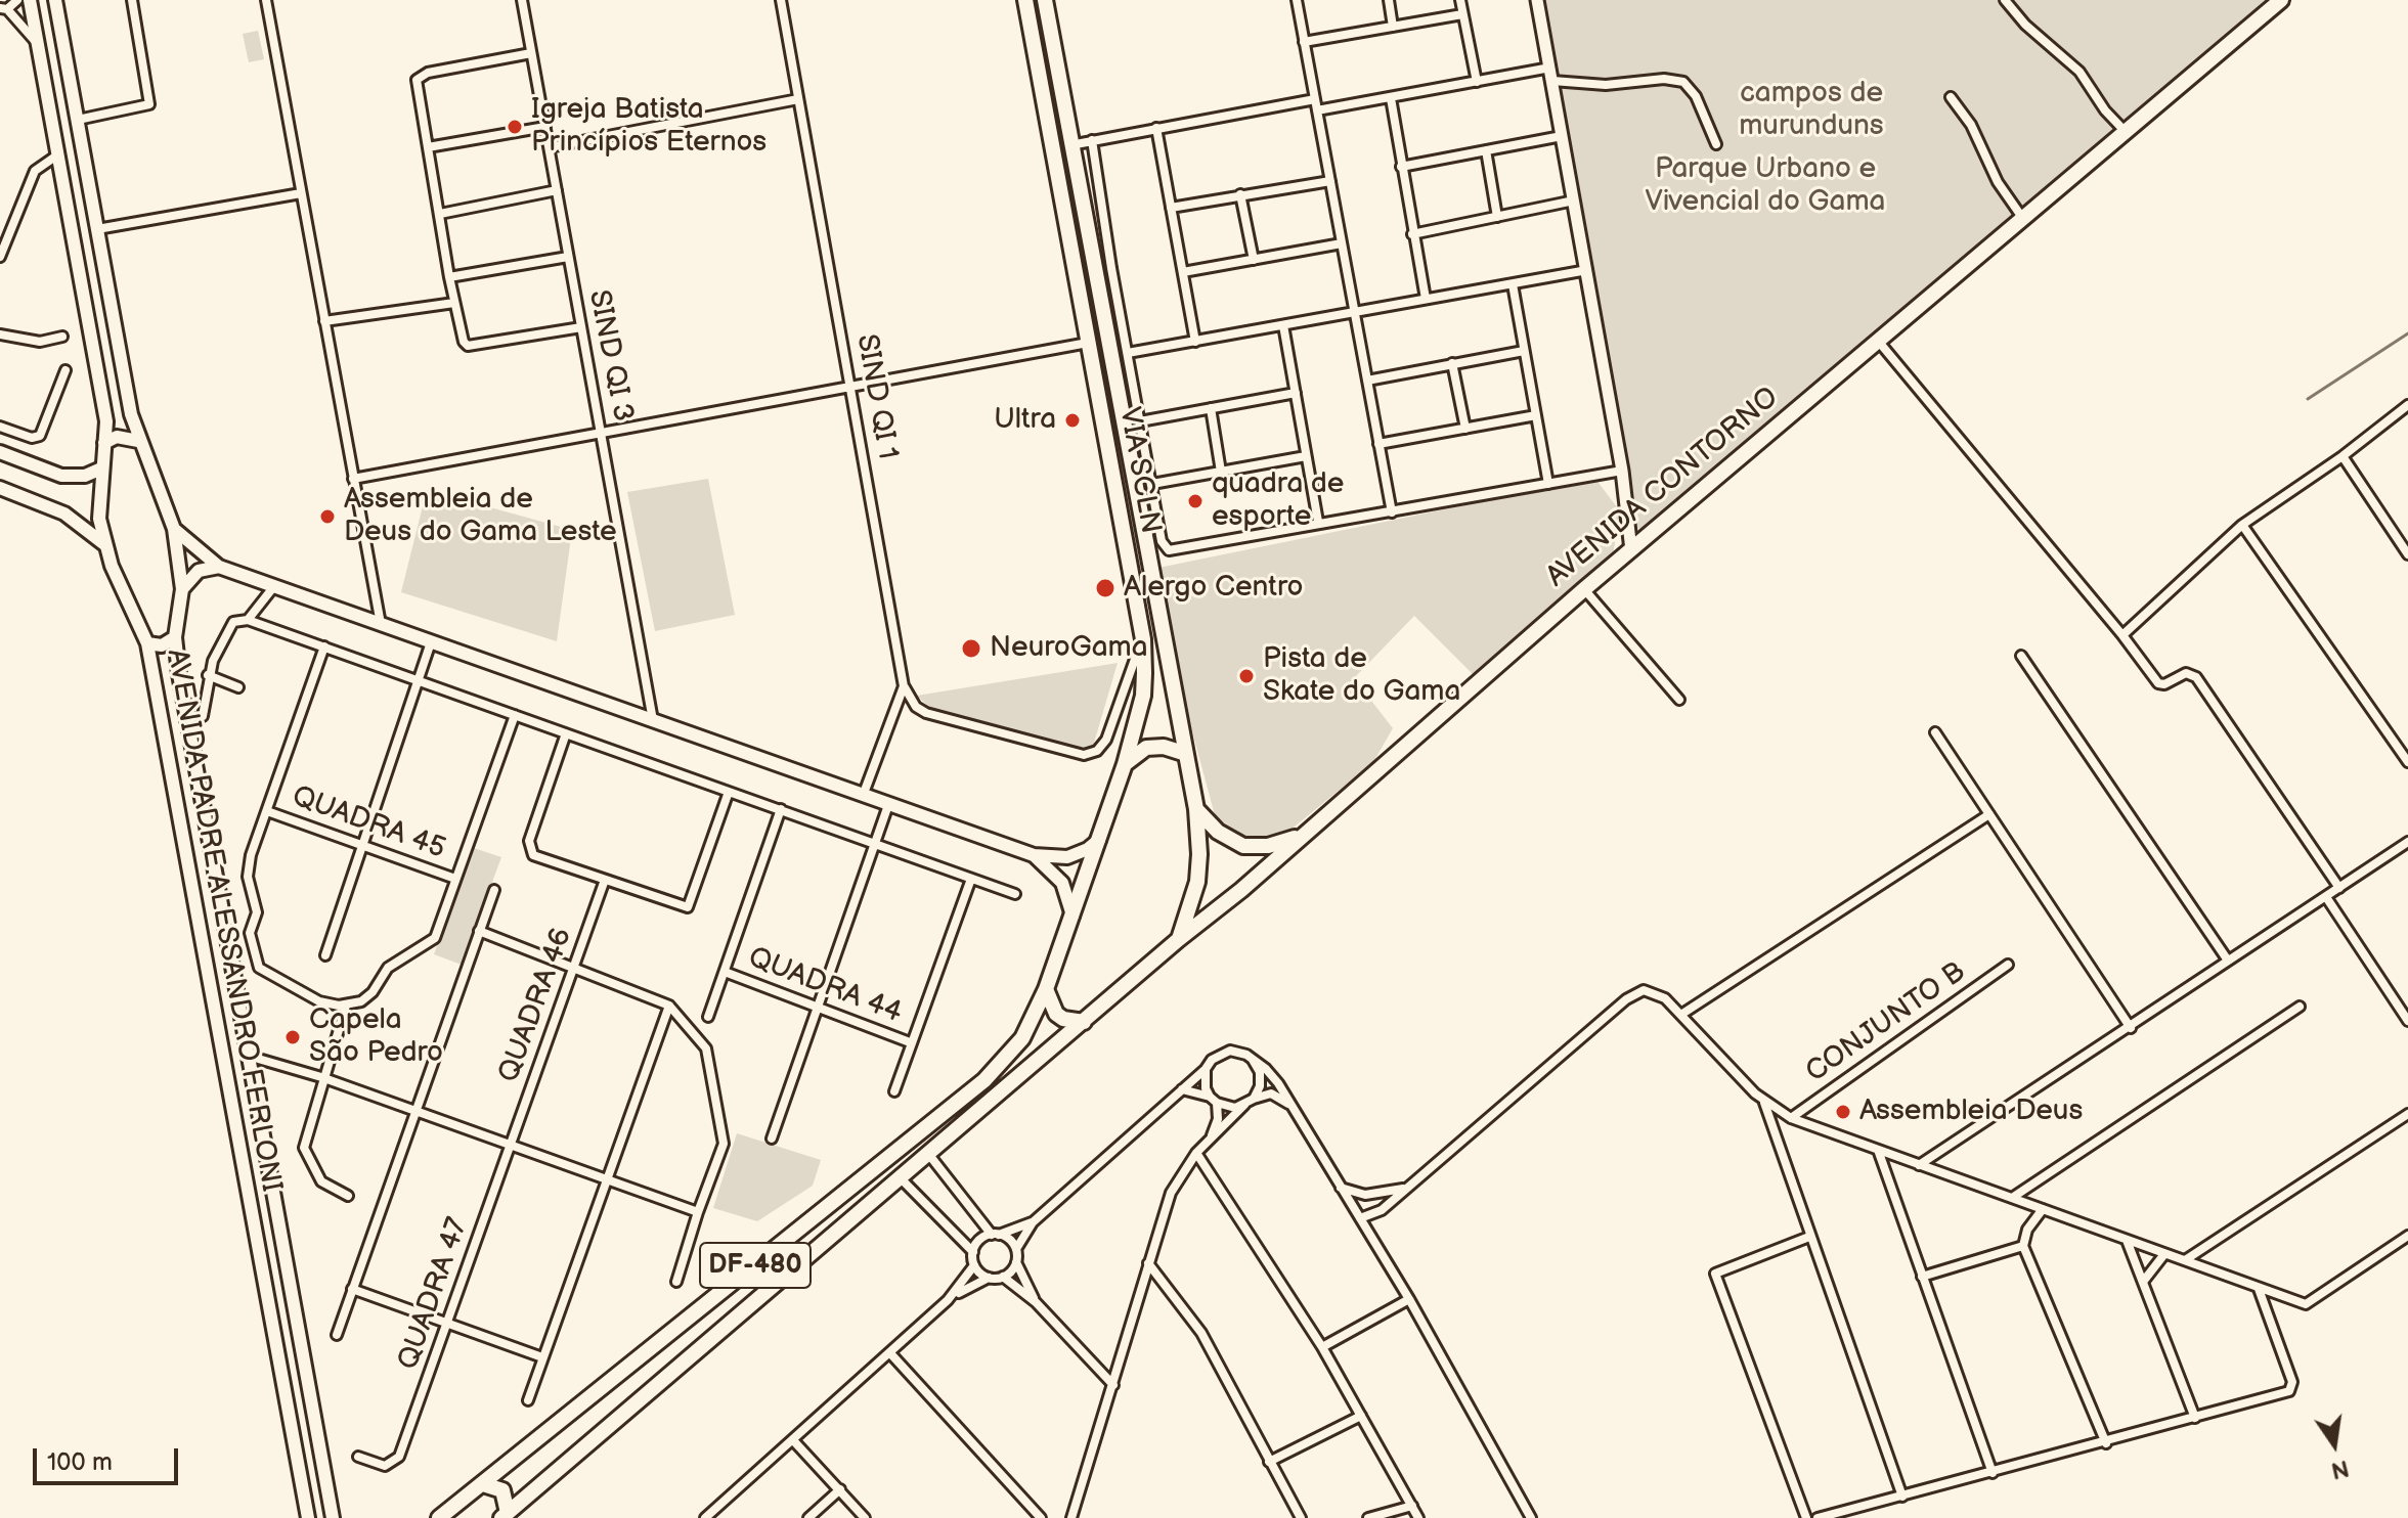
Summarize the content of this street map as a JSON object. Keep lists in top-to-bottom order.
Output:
{
  "streets": {
    "main road": [
      "VIA SCLN",
      "AVENIDA CONTORNO",
      "AVENIDA PADRE ALESSANDRO FERLONI",
      "DF-480"
    ],
    "street": [
      "SIND QI 3",
      "SIND QI 1",
      "QUADRA 45",
      "QUADRA 44",
      "QUADRA 46",
      "CONJUNTO B",
      "QUADRA 47"
    ]
  },
  "crossings": [
    ["VIA SCLN", "AVENIDA CONTORNO"],
    ["VIA SCLN", "DF-480"],
    ["AVENIDA CONTORNO", "DF-480"],
    ["QUADRA 46", "QUADRA 47"]
  ],
  "parks": ["campos de murunduns", "Parque Urbano e Vivencial do Gama"],
  "places": [
    "Igreja Batista Princípios Eternos",
    "Ultra",
    "quadra de esporte",
    "Assembleia de Deus do Gama Leste",
    "Alergo Centro",
    "NeuroGama",
    "Pista de Skate do Gama",
    "Capela São Pedro",
    "Assembleia Deus"
  ],
  "scale_bar": "100 m",
  "north": "bottom"
}
